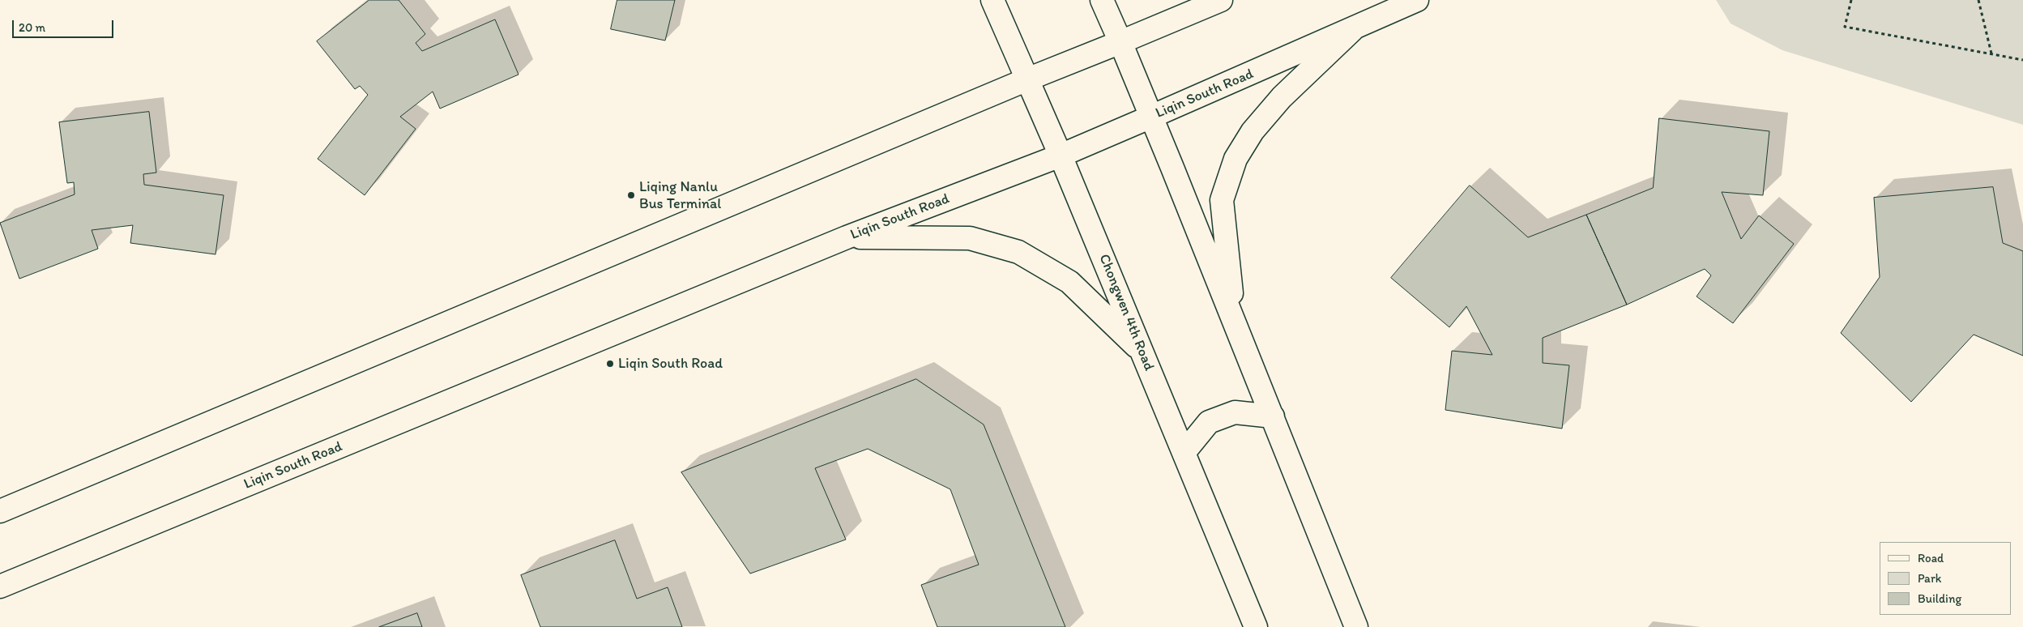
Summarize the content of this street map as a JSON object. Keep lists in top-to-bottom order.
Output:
{
  "streets": {
    "main road": ["Liqin South Road", "Chongwen 4th Road"]
  },
  "crossings": [
    ["Liqin South Road", "Chongwen 4th Road"]
  ],
  "places": ["Liqing Nanlu Bus Terminal", "Liqin South Road"],
  "legend": ["Road", "Park", "Building"],
  "scale_bar": "20 m"
}
